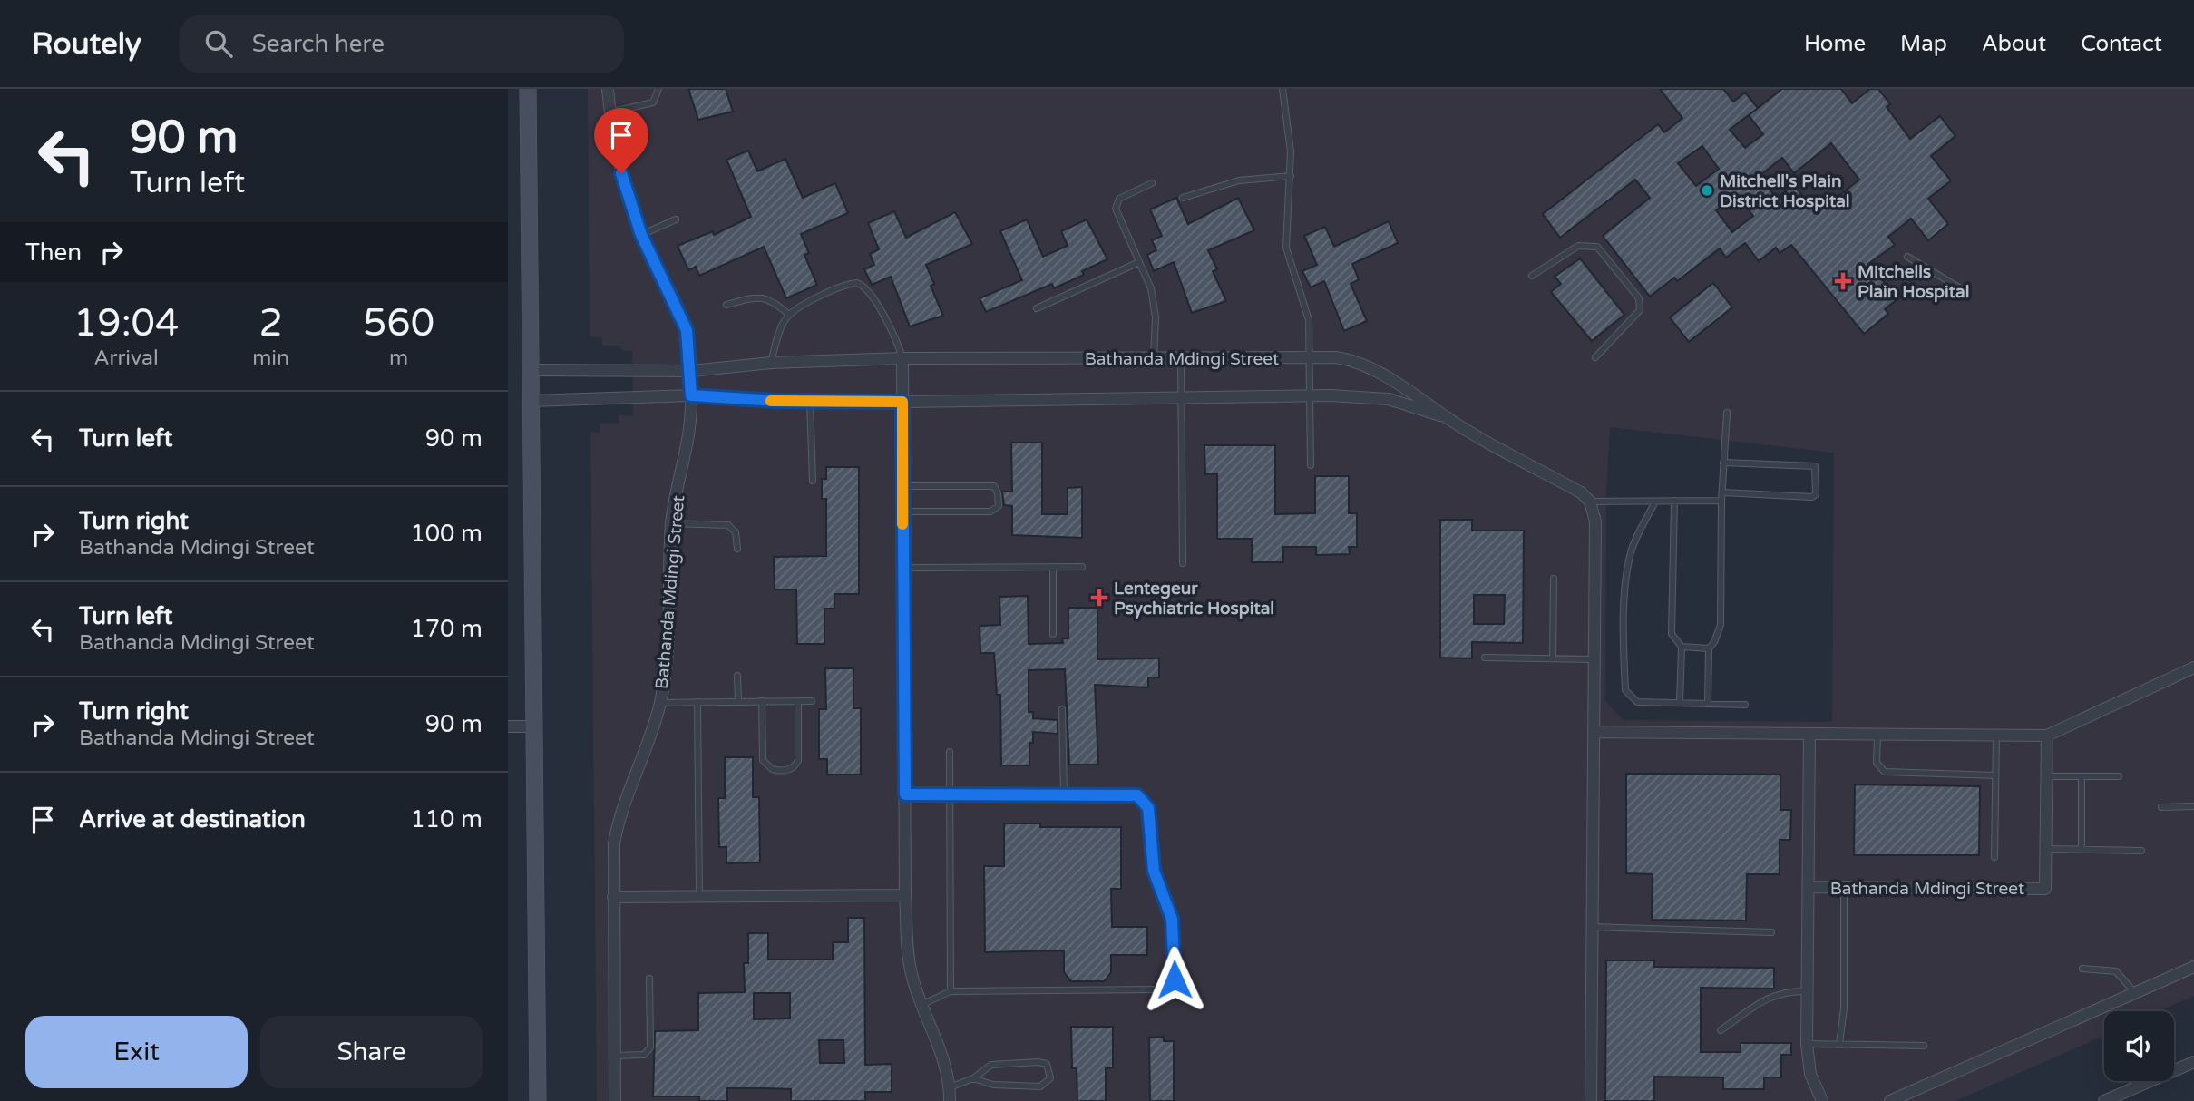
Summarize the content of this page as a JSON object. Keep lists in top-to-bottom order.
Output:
{
  "streets": {
    "street": ["Bathanda Mdingi Street"]
  },
  "places": {
    "other": ["Mitchell's Plain District Hospital"],
    "health": ["Mitchells Plain Hospital", "Lentegeur Psychiatric Hospital"]
  },
  "page": {
    "header": "Routely",
    "search": "Search here",
    "nav": [
      "Home",
      "Map",
      "About",
      "Contact"
    ],
    "turn": ["90 m", "Turn left"],
    "then": "Then",
    "eta": [
      "19:04",
      "Arrival",
      "2",
      "min",
      "560",
      "m"
    ],
    "list": [
      {
        "name": "Turn left",
        "value": "90 m"
      },
      {
        "name": "Turn right",
        "note": "Bathanda Mdingi Street",
        "value": "100 m"
      },
      {
        "name": "Turn left",
        "note": "Bathanda Mdingi Street",
        "value": "170 m"
      },
      {
        "name": "Turn right",
        "note": "Bathanda Mdingi Street",
        "value": "90 m"
      },
      {
        "name": "Arrive at destination",
        "value": "110 m"
      }
    ],
    "buttons": ["Exit", "Share"]
  }
}
